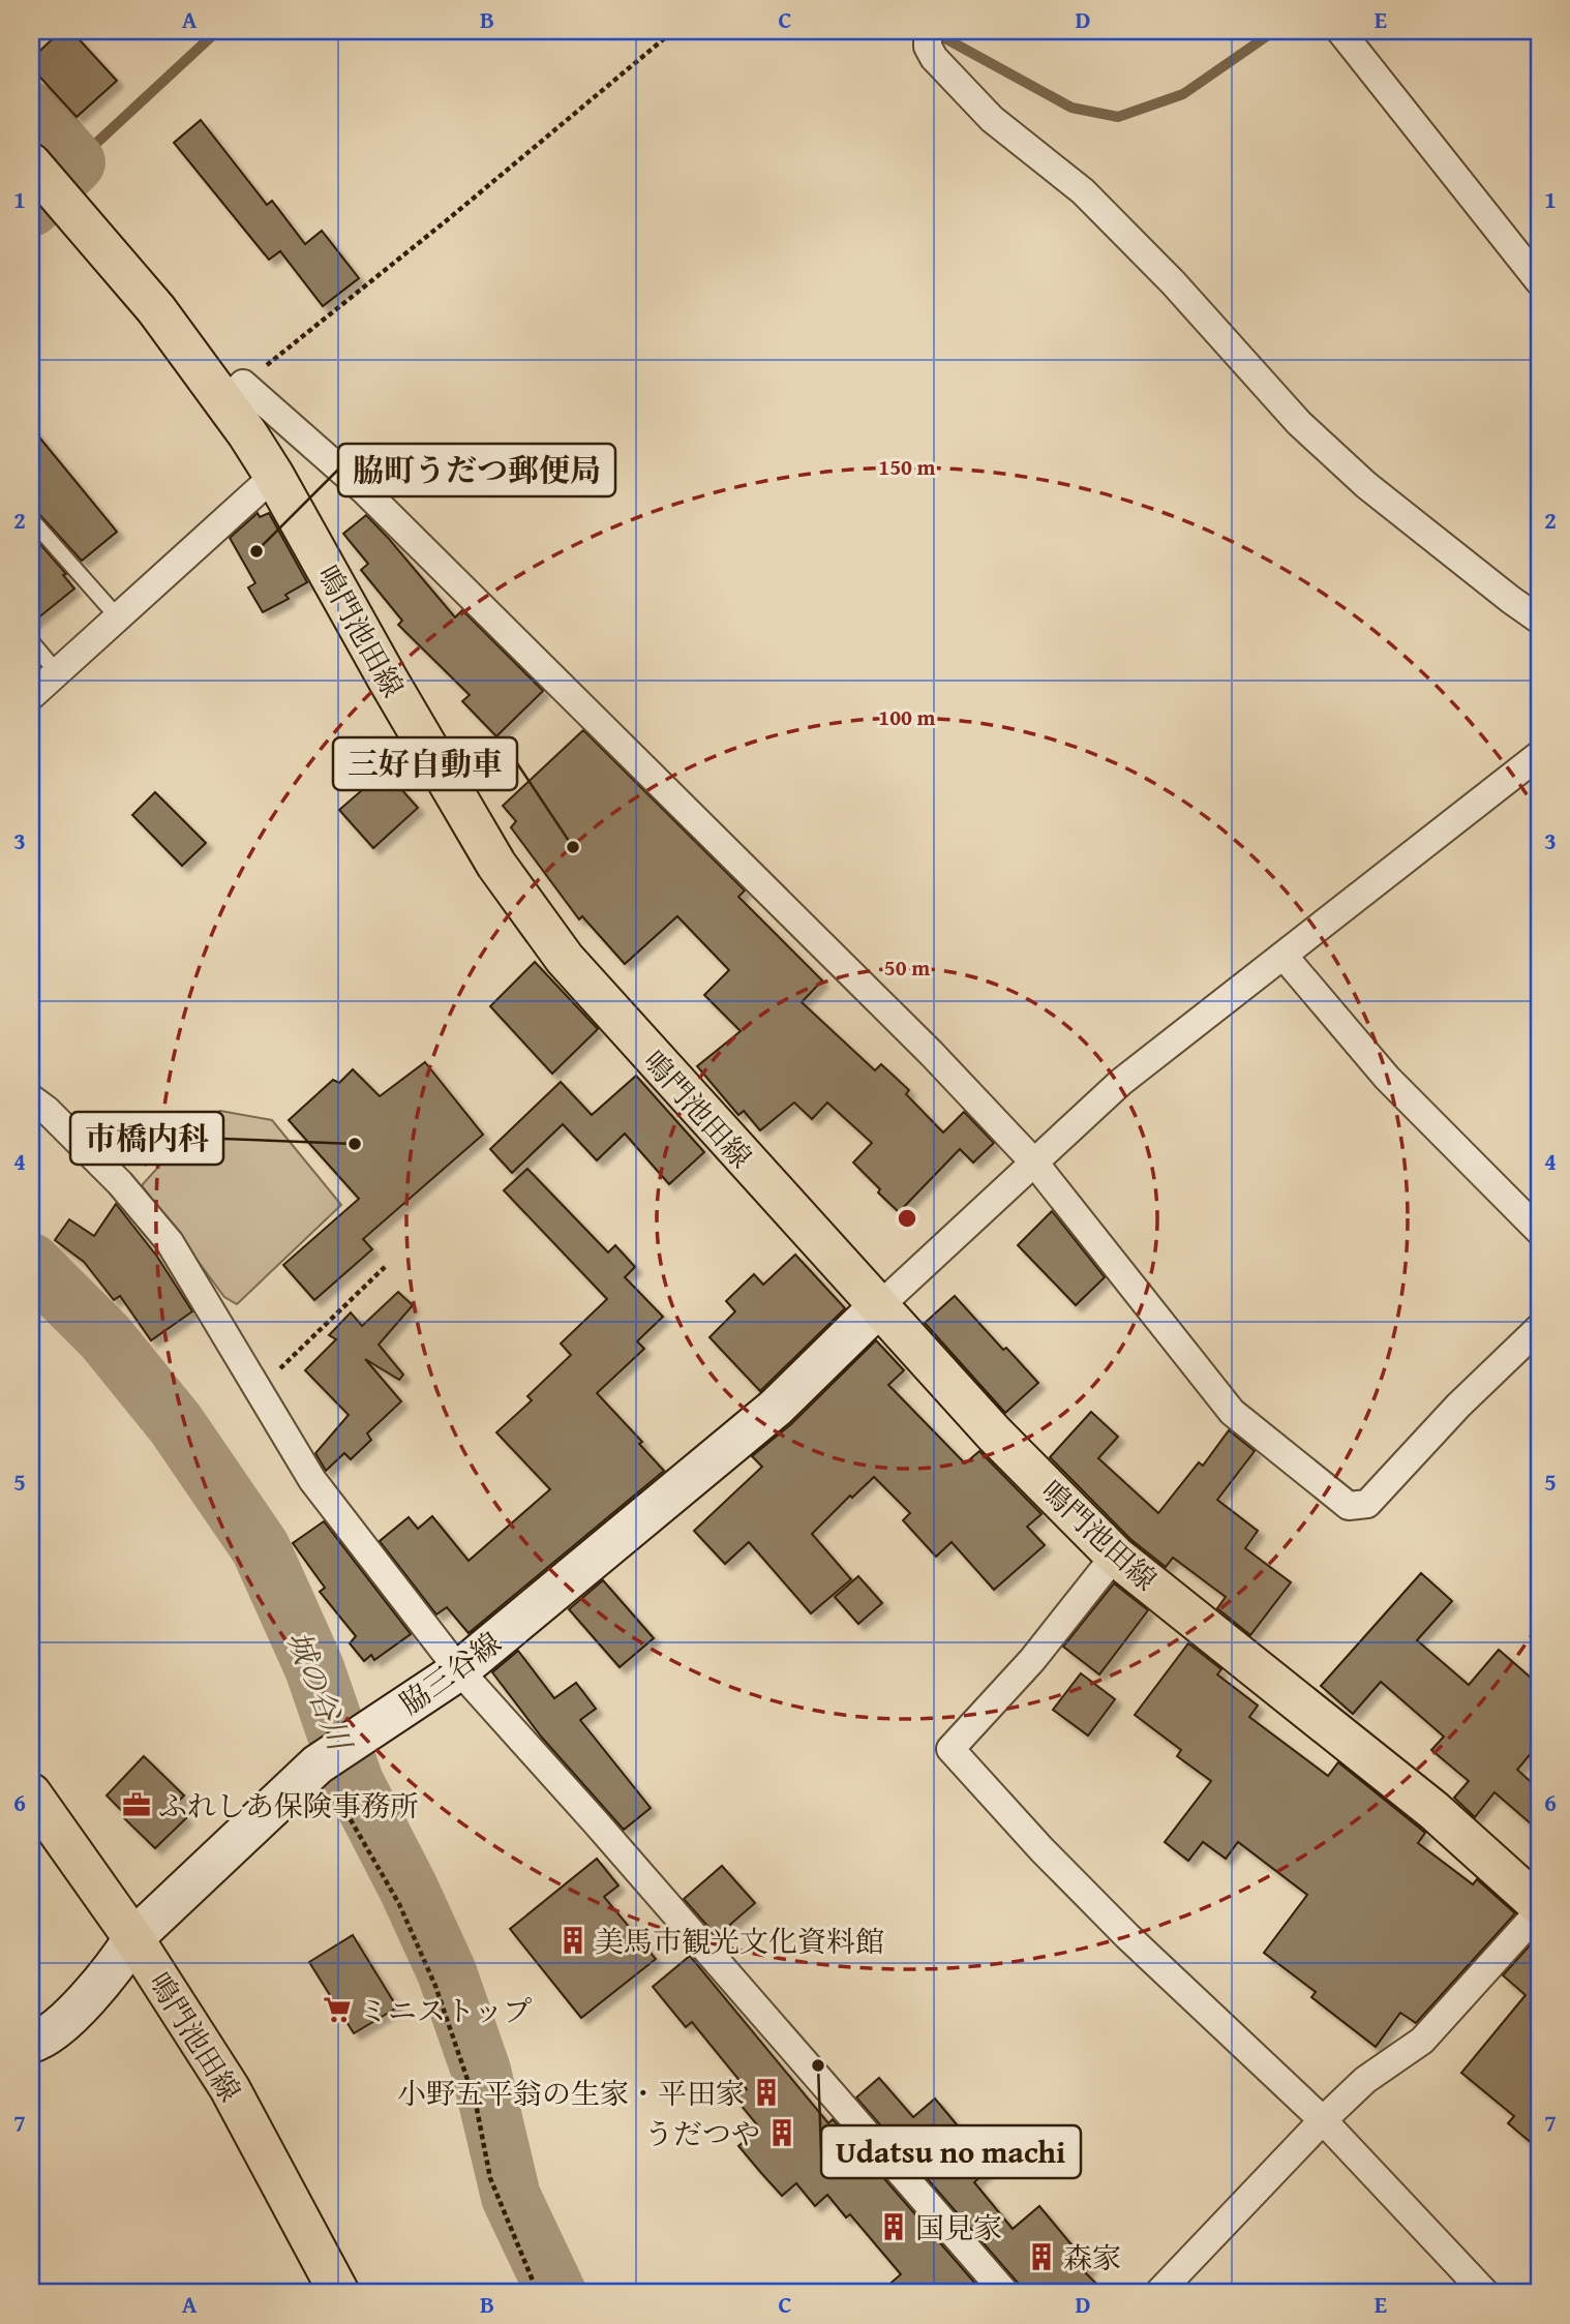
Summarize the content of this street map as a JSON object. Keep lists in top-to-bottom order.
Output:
{
  "streets": {
    "main road": ["鳴門池田線", "脇三谷線"]
  },
  "crossings": [
    ["鳴門池田線", "脇三谷線"]
  ],
  "water": ["城の谷川"],
  "places": {
    "other": [
      "脇町うだつ郵便局",
      "三好自動車",
      "市橋内科",
      "Udatsu no machi"
    ],
    "office": ["ふれしあ保険事務所"],
    "building": [
      "美馬市観光文化資料館",
      "小野五平翁の生家・平田家",
      "うだつや",
      "国見家",
      "森家"
    ],
    "supermarket": ["ミニストップ"]
  },
  "grid": {
    "columns": [
      "A",
      "B",
      "C",
      "D",
      "E"
    ],
    "rows": [
      "1",
      "2",
      "3",
      "4",
      "5",
      "6",
      "7"
    ]
  },
  "rings": ["150 m", "100 m", "50 m"]
}
